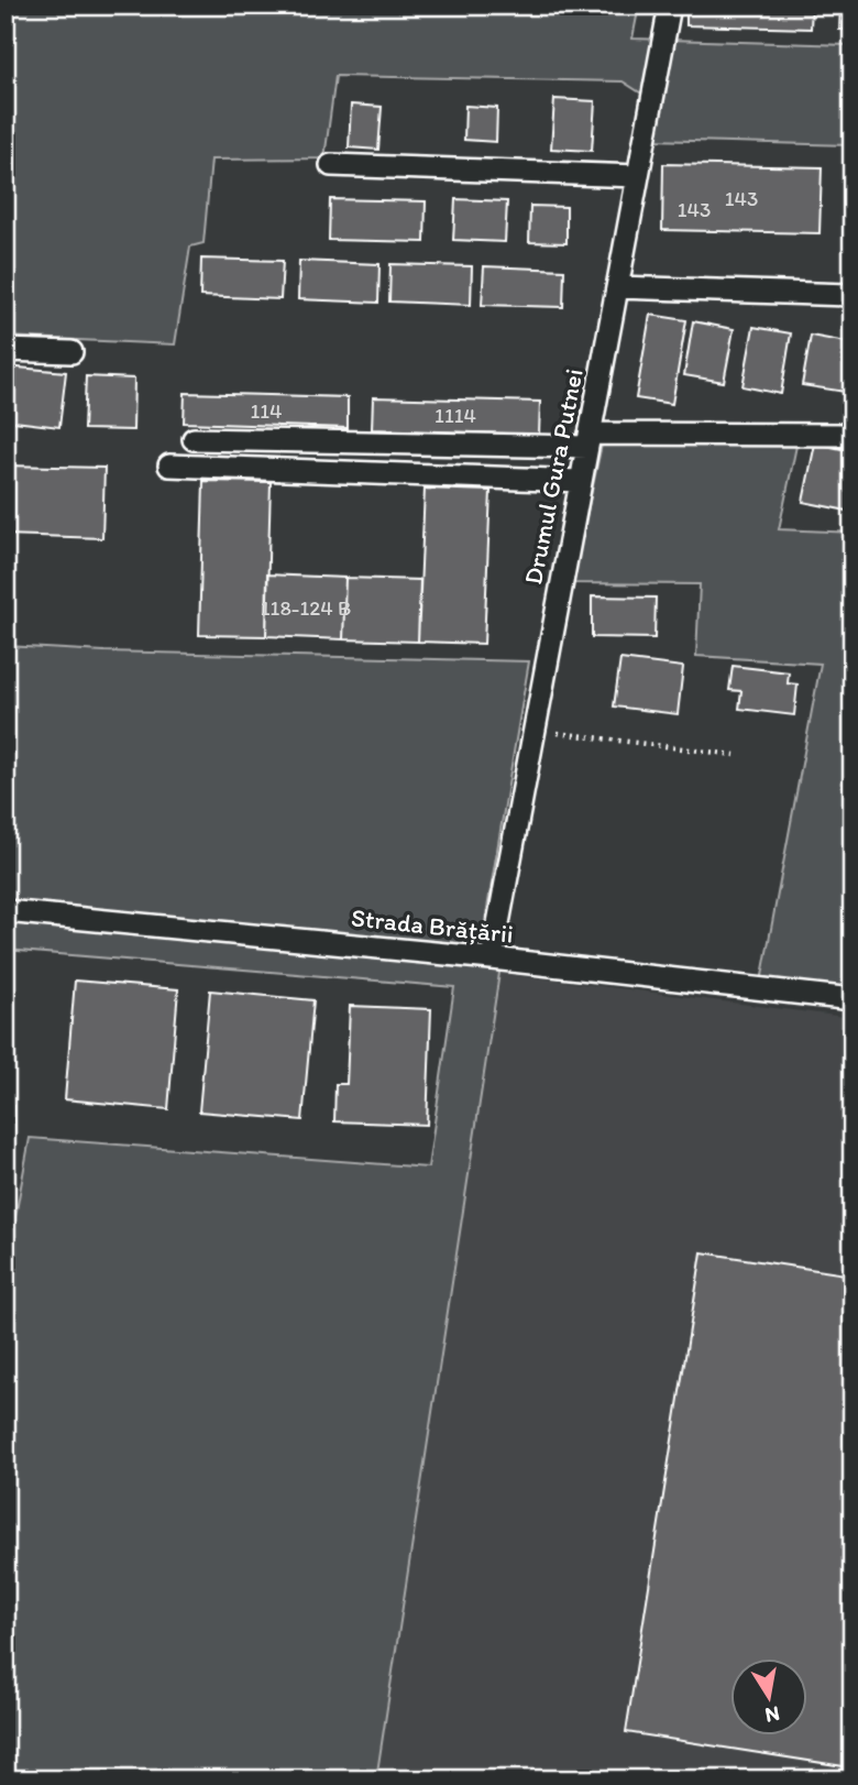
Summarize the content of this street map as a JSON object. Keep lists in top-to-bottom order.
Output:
{
  "streets": {
    "street": ["Drumul Gura Putnei", "Strada Brățării"]
  },
  "crossings": [
    ["Drumul Gura Putnei", "Strada Brățării"]
  ],
  "house_numbers": [
    "143",
    "143",
    "114",
    "1114",
    "118-124 B"
  ],
  "north": "bottom"
}
